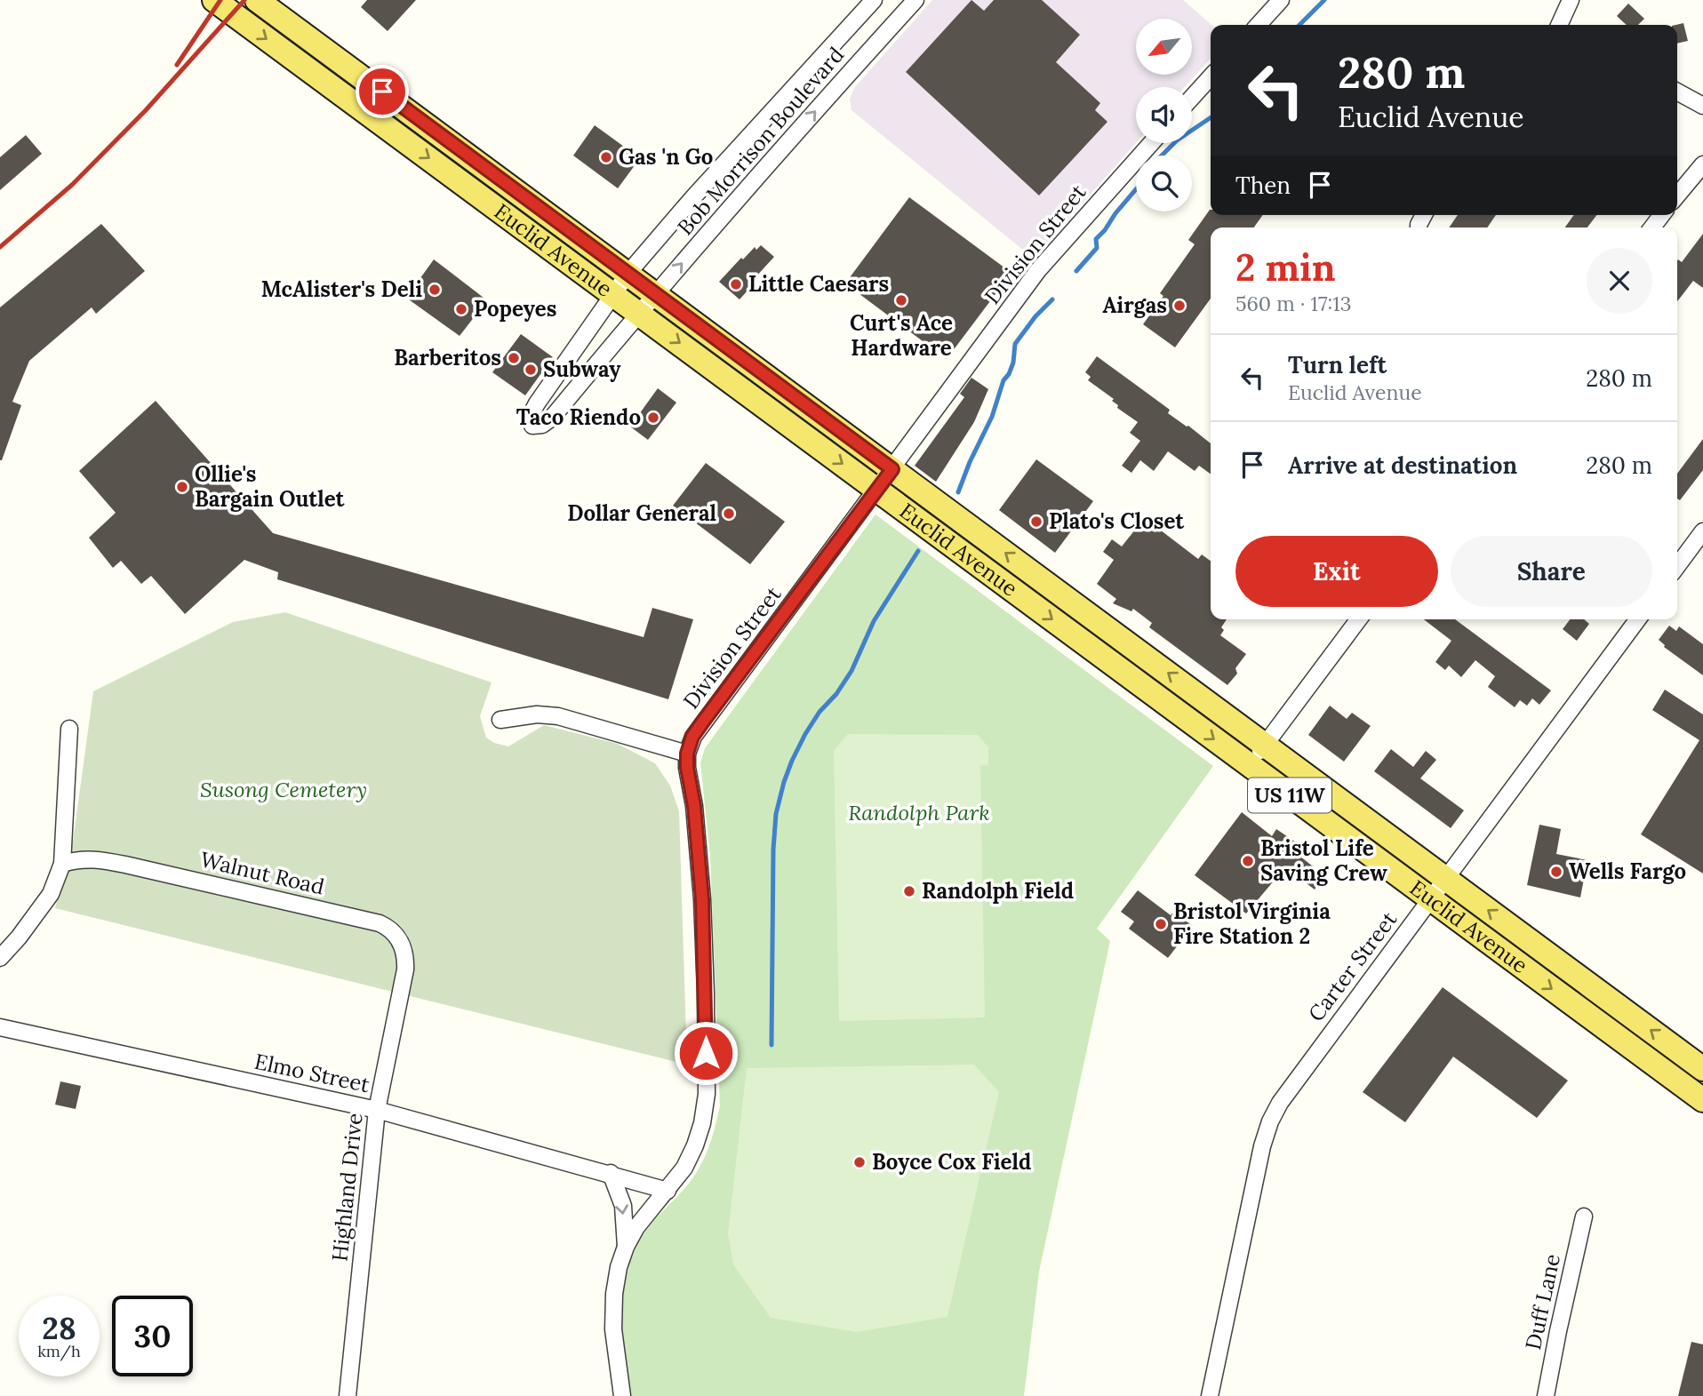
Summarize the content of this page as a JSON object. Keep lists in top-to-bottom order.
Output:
{
  "streets": {
    "main road": ["Euclid Avenue", "US 11W"],
    "street": [
      "Bob Morrison Boulevard",
      "Division Street",
      "Walnut Road",
      "Carter Street",
      "Elmo Street",
      "Highland Drive",
      "Duff Lane"
    ]
  },
  "crossings": [
    ["Bob Morrison Boulevard", "Euclid Avenue"],
    ["Division Street", "Euclid Avenue"],
    ["Euclid Avenue", "Carter Street"],
    ["Walnut Road", "Highland Drive"],
    ["Elmo Street", "Highland Drive"]
  ],
  "parks": ["Susong Cemetery", "Randolph Park"],
  "places": [
    "Gas 'n Go",
    "Little Caesars",
    "McAlister's Deli",
    "Curt's Ace Hardware",
    "Airgas",
    "Popeyes",
    "Barberitos",
    "Subway",
    "Taco Riendo",
    "Ollie's Bargain Outlet",
    "Dollar General",
    "Plato's Closet",
    "Bristol Life Saving Crew",
    "Wells Fargo",
    "Randolph Field",
    "Bristol Virginia Fire Station 2",
    "Boyce Cox Field"
  ],
  "north": "bottom left",
  "page": {
    "turn": ["280 m", "Euclid Avenue"],
    "then": "Then",
    "heading": ["2 min", "560 m · 17:13"],
    "list": [
      {
        "name": "Turn left",
        "note": "Euclid Avenue",
        "value": "280 m"
      },
      {
        "name": "Arrive at destination",
        "value": "280 m"
      }
    ],
    "buttons": ["Exit", "Share"],
    "speed": "28 km/h",
    "limit": "30"
  }
}
